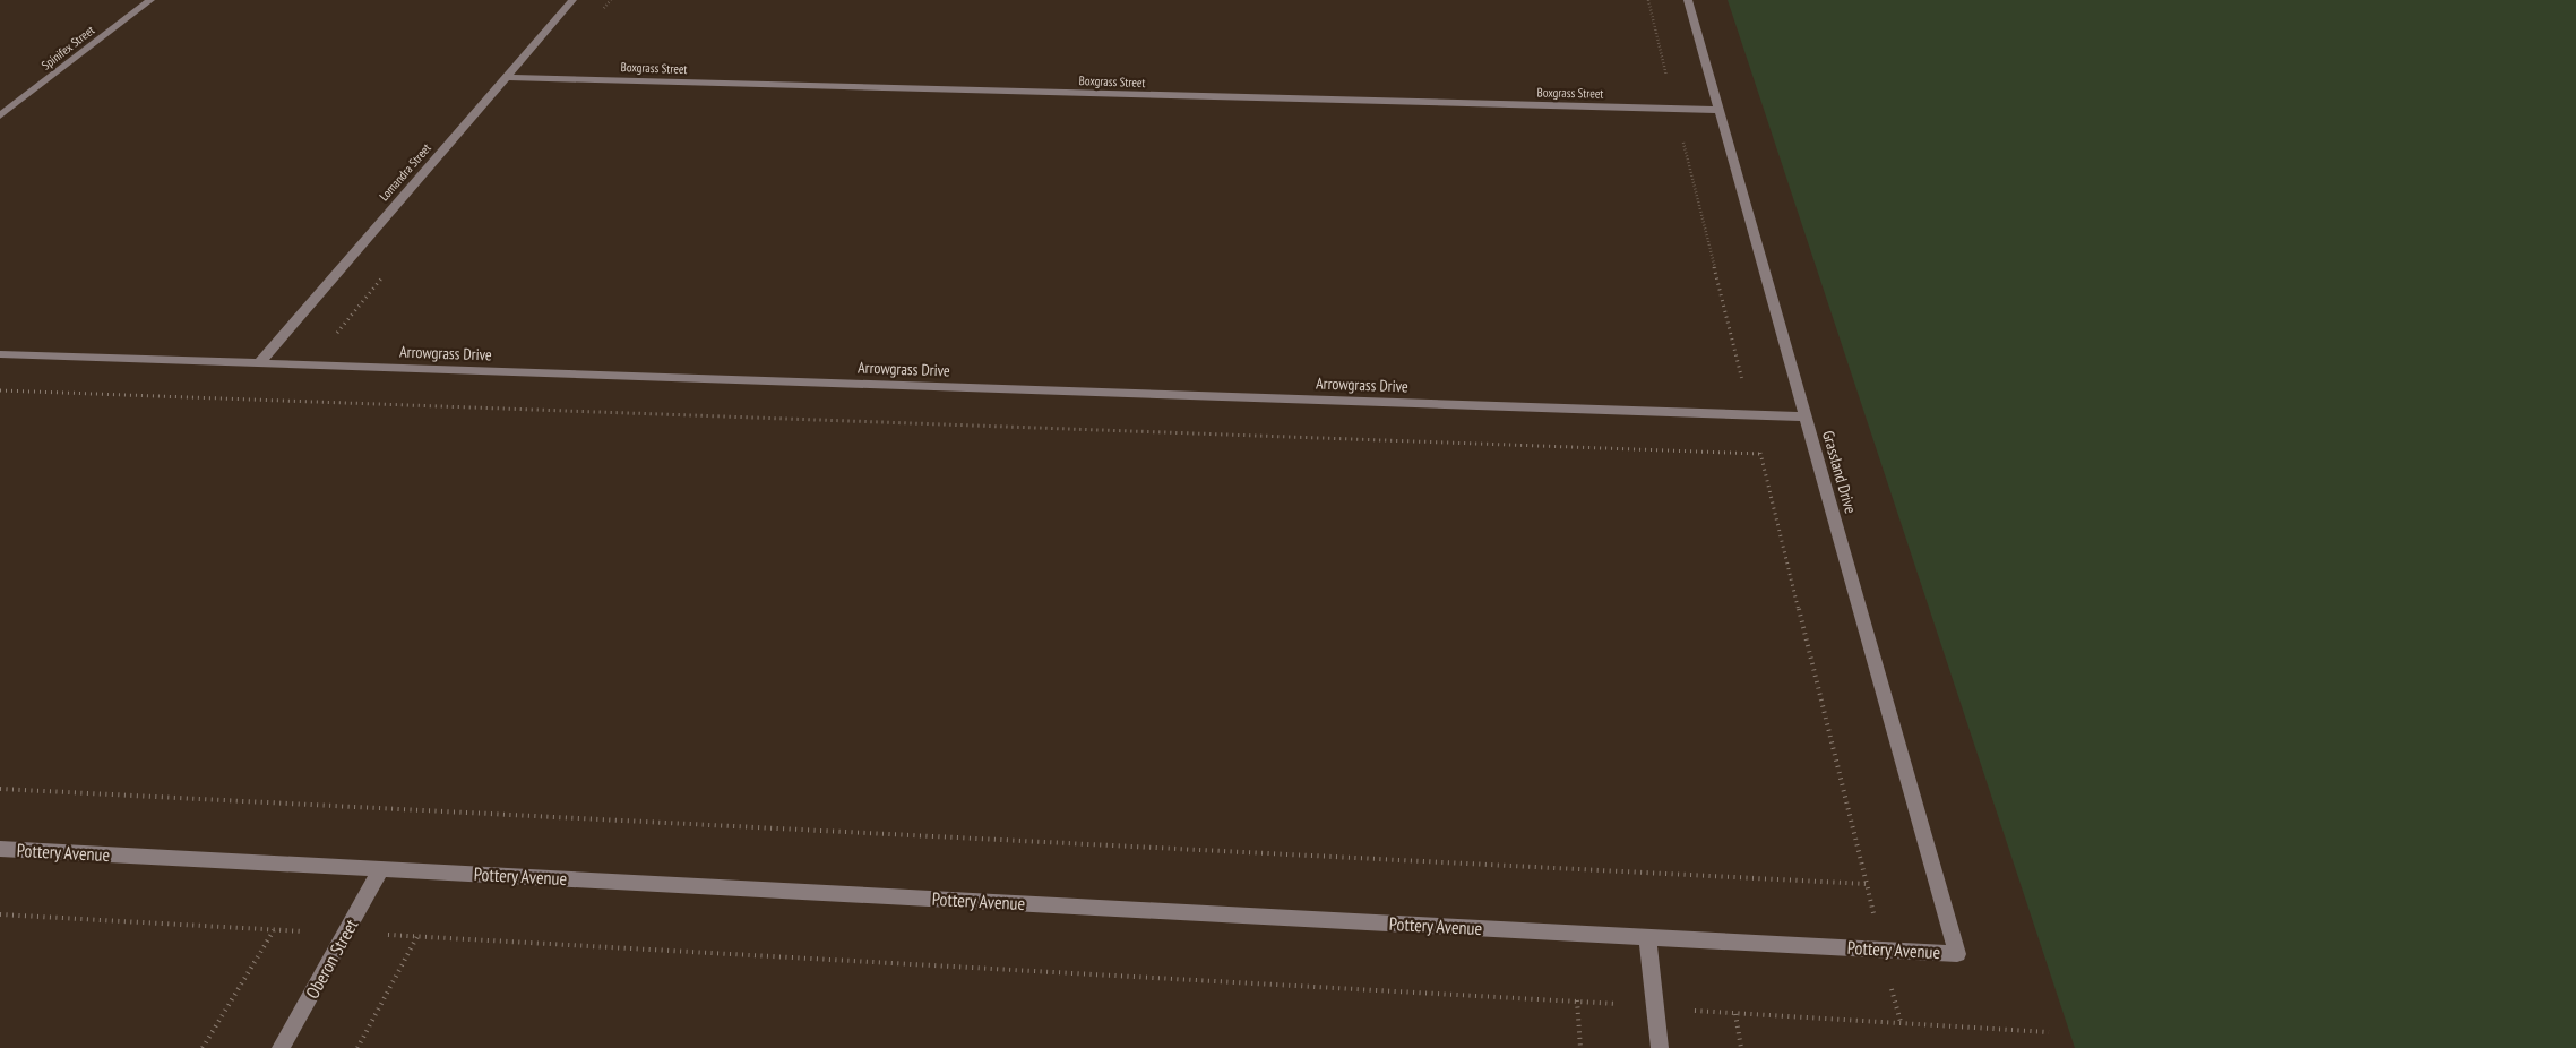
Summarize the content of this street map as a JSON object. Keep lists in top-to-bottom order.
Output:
{
  "streets": {
    "street": [
      "Spinifex Street",
      "Boxgrass Street",
      "Lomandra Street",
      "Arrowgrass Drive",
      "Grassland Drive",
      "Pottery Avenue",
      "Oberon Street"
    ]
  },
  "crossings": [
    ["Boxgrass Street", "Lomandra Street"],
    ["Boxgrass Street", "Grassland Drive"],
    ["Lomandra Street", "Arrowgrass Drive"],
    ["Arrowgrass Drive", "Grassland Drive"],
    ["Grassland Drive", "Pottery Avenue"],
    ["Pottery Avenue", "Oberon Street"]
  ]
}
